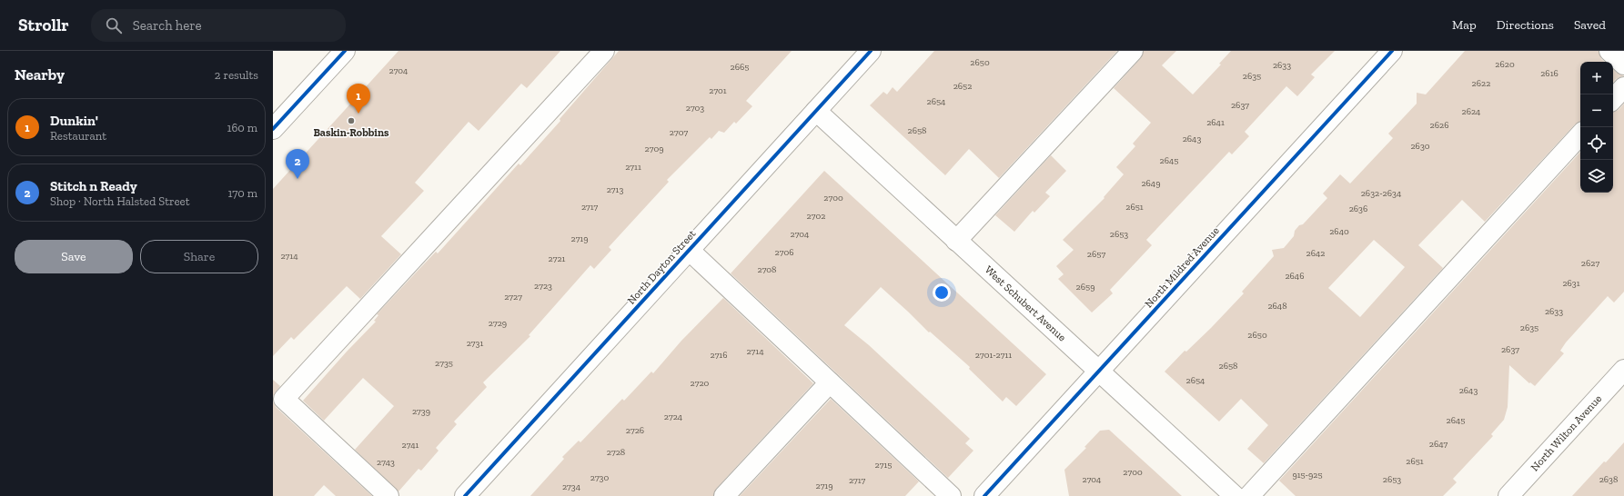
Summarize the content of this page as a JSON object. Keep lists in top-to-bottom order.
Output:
{
  "streets": {
    "street": [
      "North Dayton Street",
      "North Mildred Avenue",
      "West Schubert Avenue",
      "North Wilton Avenue"
    ]
  },
  "crossings": [
    ["North Dayton Street", "West Schubert Avenue"],
    ["North Mildred Avenue", "West Schubert Avenue"]
  ],
  "places": ["Baskin-Robbins"],
  "house_numbers": [
    "2650",
    "2620",
    "2633",
    "2665",
    "2704",
    "2616",
    "2635",
    "2622",
    "2652",
    "2701",
    "2654",
    "2637",
    "2703",
    "2624",
    "2641",
    "2626",
    "2658",
    "2707",
    "2643",
    "2630",
    "2709",
    "2645",
    "2711",
    "2649",
    "2713",
    "2632-2634",
    "2700",
    "2717",
    "2651",
    "2636",
    "2702",
    "2640",
    "2704",
    "2653",
    "2719",
    "2706",
    "2642",
    "2657",
    "2714",
    "2721",
    "2627",
    "2708",
    "2646",
    "2631",
    "2723",
    "2659",
    "2727",
    "2648",
    "2633",
    "2729",
    "2635",
    "2650",
    "2731",
    "2637",
    "2714",
    "2716",
    "2701-2711",
    "2735",
    "2658",
    "2654",
    "2720",
    "2643",
    "2739",
    "2724",
    "2645",
    "2726",
    "2647",
    "2741",
    "2728",
    "2651",
    "2743",
    "2715",
    "2700",
    "915-925",
    "2730",
    "2704",
    "2653",
    "2638",
    "2717",
    "2719",
    "2734"
  ],
  "page": {
    "header": "Strollr",
    "search": "Search here",
    "nav": ["Map", "Directions", "Saved"],
    "heading": ["Nearby", "2 results"],
    "map_buttons": ["+", "−"],
    "pins": ["1", "2"],
    "list": [
      {
        "mark": "1",
        "name": "Dunkin'",
        "note": "Restaurant",
        "value": "160 m"
      },
      {
        "mark": "2",
        "name": "Stitch n Ready",
        "note": "Shop · North Halsted Street",
        "value": "170 m"
      }
    ],
    "buttons": ["Save", "Share"]
  }
}
